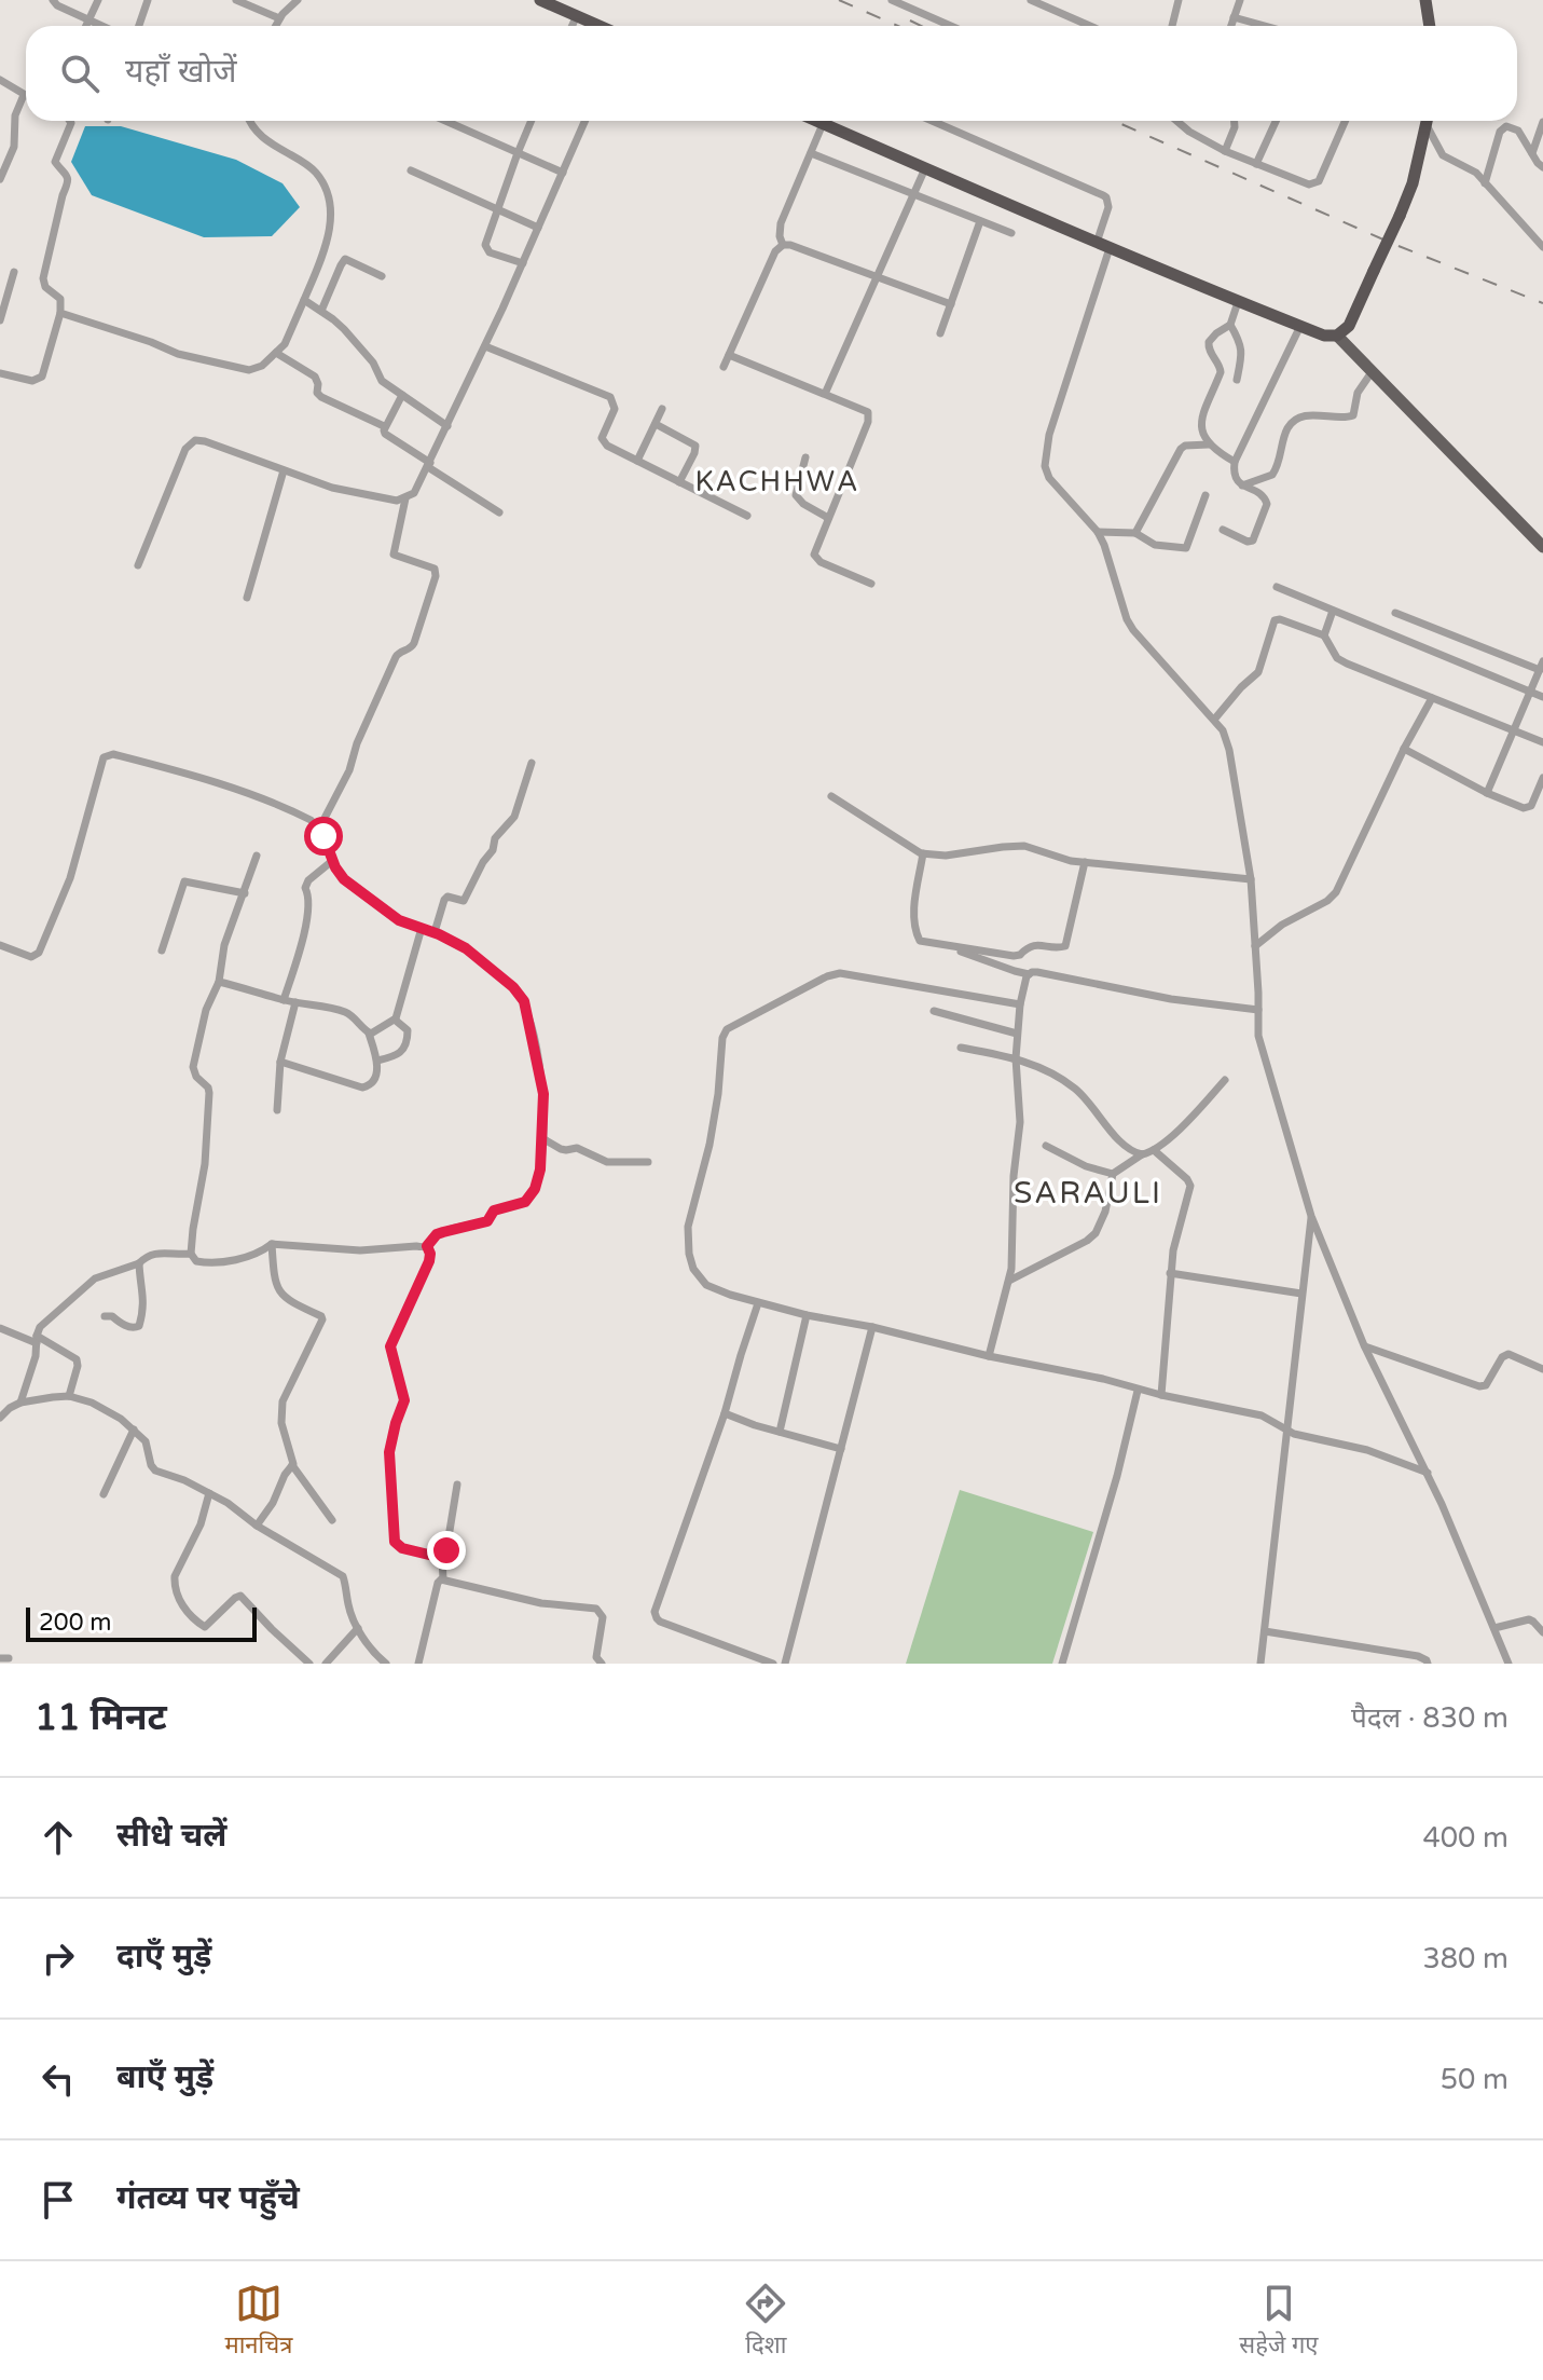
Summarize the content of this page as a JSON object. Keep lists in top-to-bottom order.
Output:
{
  "districts": ["KACHHWA", "SARAULI"],
  "scale_bar": "200 m",
  "page": {
    "search": "यहाँ खोजें",
    "scale": "200 m",
    "heading": ["11 मिनट", "पैदल · 830 m"],
    "list": [
      ["सीधे चलें", "400 m"],
      ["दाएँ मुड़ें", "380 m"],
      ["बाएँ मुड़ें", "50 m"],
      "गंतव्य पर पहुँचे"
    ],
    "nav": ["मानचित्र", "दिशा", "सहेजे गए"]
  }
}
